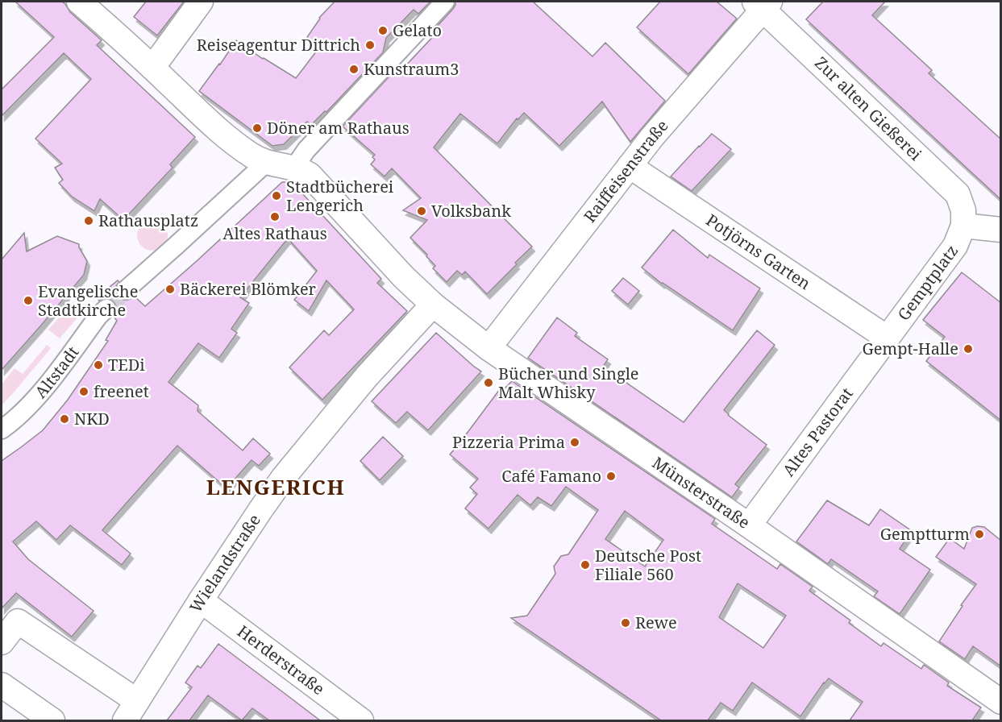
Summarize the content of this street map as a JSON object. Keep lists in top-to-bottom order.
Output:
{
  "streets": {
    "street": [
      "Zur alten Gießerei",
      "Raiffeisenstraße",
      "Potjörns Garten",
      "Gemptplatz",
      "Altstadt",
      "Altes Pastorat",
      "Münsterstraße",
      "Wielandstraße",
      "Herderstraße"
    ]
  },
  "crossings": [
    ["Zur alten Gießerei", "Raiffeisenstraße"],
    ["Zur alten Gießerei", "Gemptplatz"],
    ["Raiffeisenstraße", "Potjörns Garten"],
    ["Raiffeisenstraße", "Münsterstraße"],
    ["Potjörns Garten", "Gemptplatz"],
    ["Potjörns Garten", "Altes Pastorat"],
    ["Gemptplatz", "Altes Pastorat"],
    ["Altes Pastorat", "Münsterstraße"],
    ["Münsterstraße", "Wielandstraße"],
    ["Wielandstraße", "Herderstraße"]
  ],
  "districts": ["LENGERICH"],
  "places": [
    "Gelato",
    "Reiseagentur Dittrich",
    "Kunstraum3",
    "Döner am Rathaus",
    "Stadtbücherei Lengerich",
    "Volksbank",
    "Altes Rathaus",
    "Rathausplatz",
    "Bäckerei Blömker",
    "Evangelische Stadtkirche",
    "Gempt-Halle",
    "TEDi",
    "Bücher und Single Malt Whisky",
    "freenet",
    "NKD",
    "Pizzeria Prima",
    "Café Famano",
    "Gemptturm",
    "Deutsche Post Filiale 560",
    "Rewe"
  ]
}
